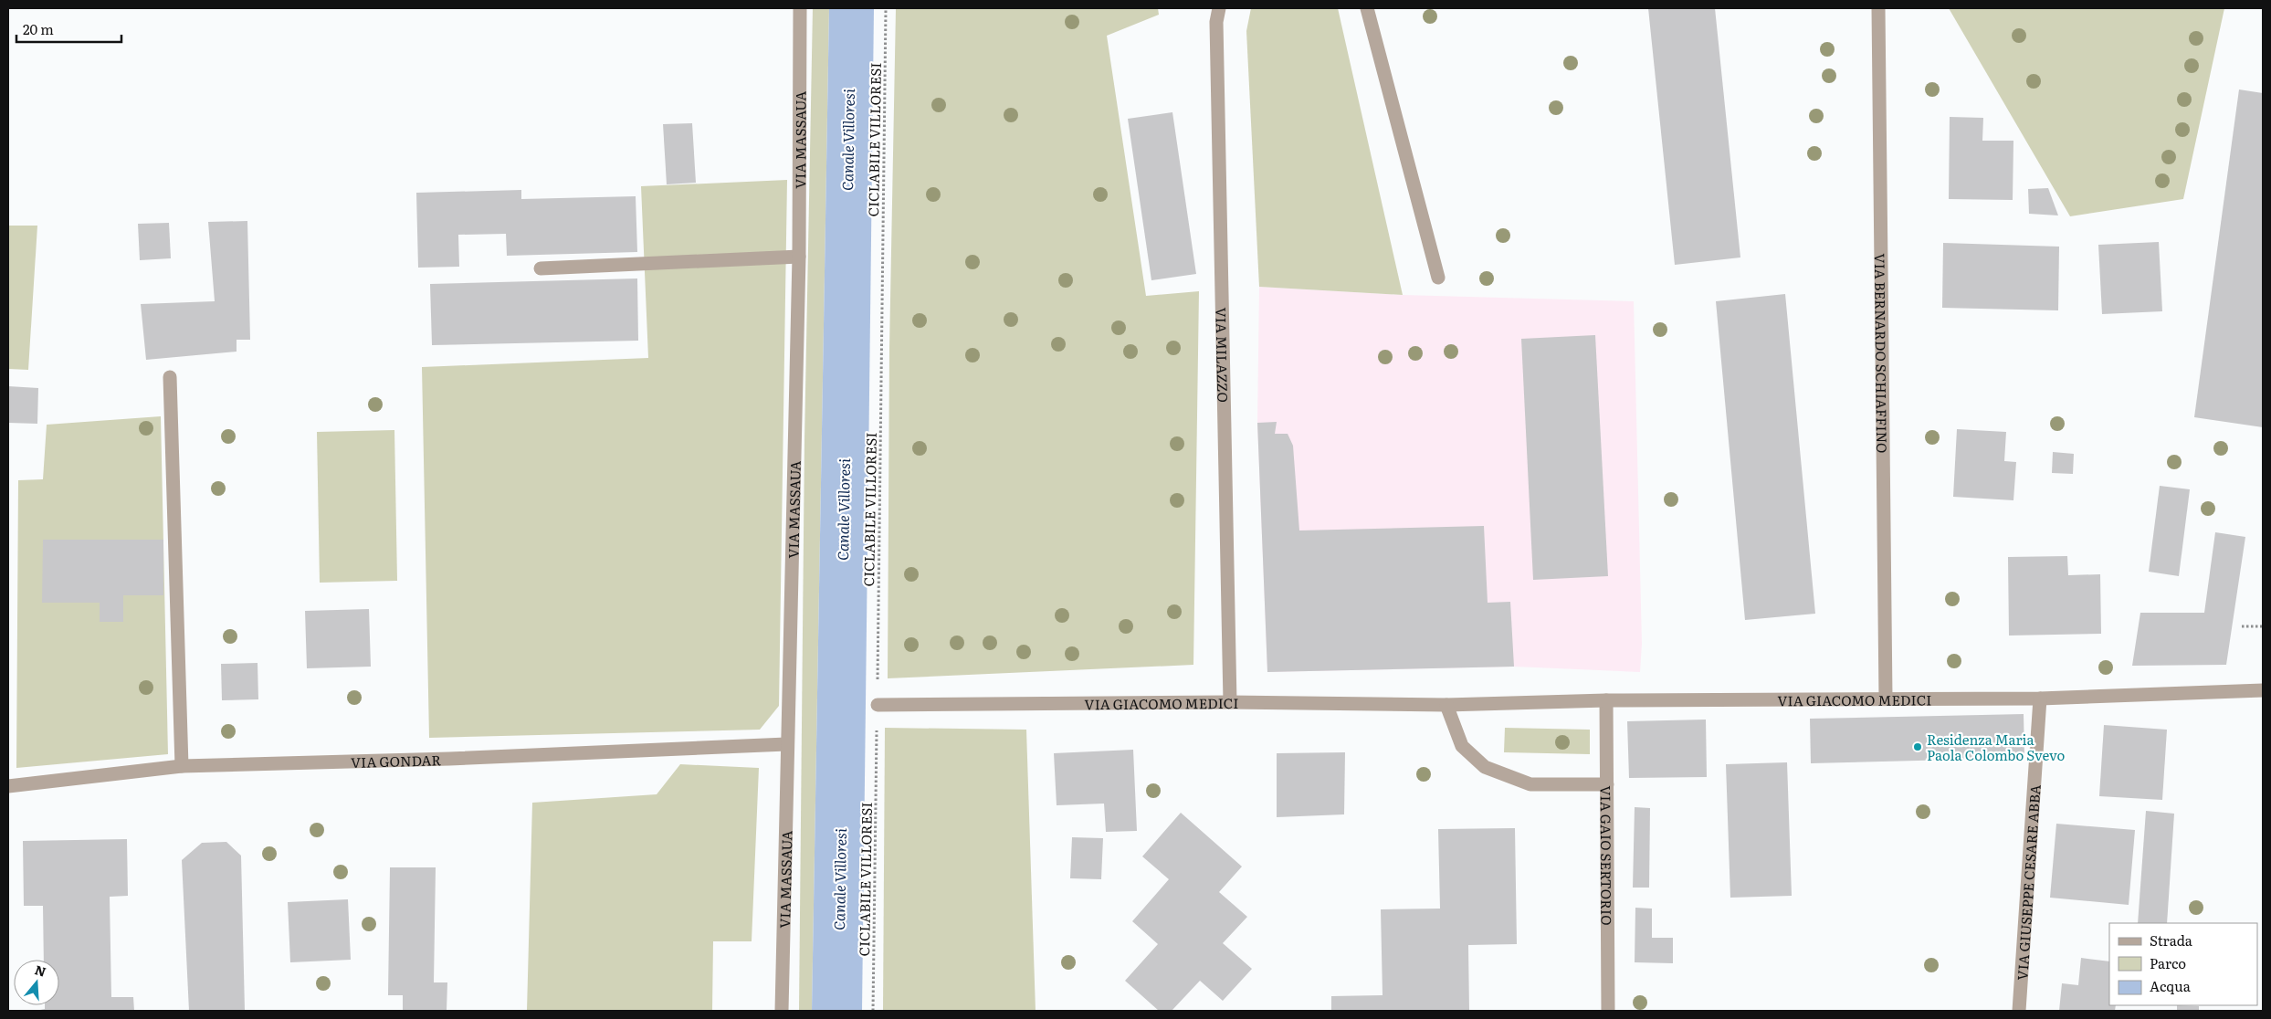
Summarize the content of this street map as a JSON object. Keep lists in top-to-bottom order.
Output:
{
  "streets": {
    "street": [
      "VIA MASSAUA",
      "VIA BERNARDO SCHIAFFINO",
      "VIA MILAZZO",
      "VIA GIACOMO MEDICI",
      "VIA GONDAR",
      "VIA GAIO SERTORIO",
      "VIA GIUSEPPE CESARE ABBA"
    ],
    "path": ["CICLABILE VILLORESI"]
  },
  "crossings": [
    ["VIA MASSAUA", "VIA GONDAR"],
    ["CICLABILE VILLORESI", "VIA GIACOMO MEDICI"],
    ["VIA BERNARDO SCHIAFFINO", "VIA GIACOMO MEDICI"],
    ["VIA MILAZZO", "VIA GIACOMO MEDICI"],
    ["VIA GIACOMO MEDICI", "VIA GAIO SERTORIO"],
    ["VIA GIACOMO MEDICI", "VIA GIUSEPPE CESARE ABBA"]
  ],
  "water": ["Canale Villoresi"],
  "places": ["Residenza Maria Paola Colombo Svevo"],
  "legend": ["Strada", "Parco", "Acqua"],
  "scale_bar": "20 m",
  "north": "top"
}
